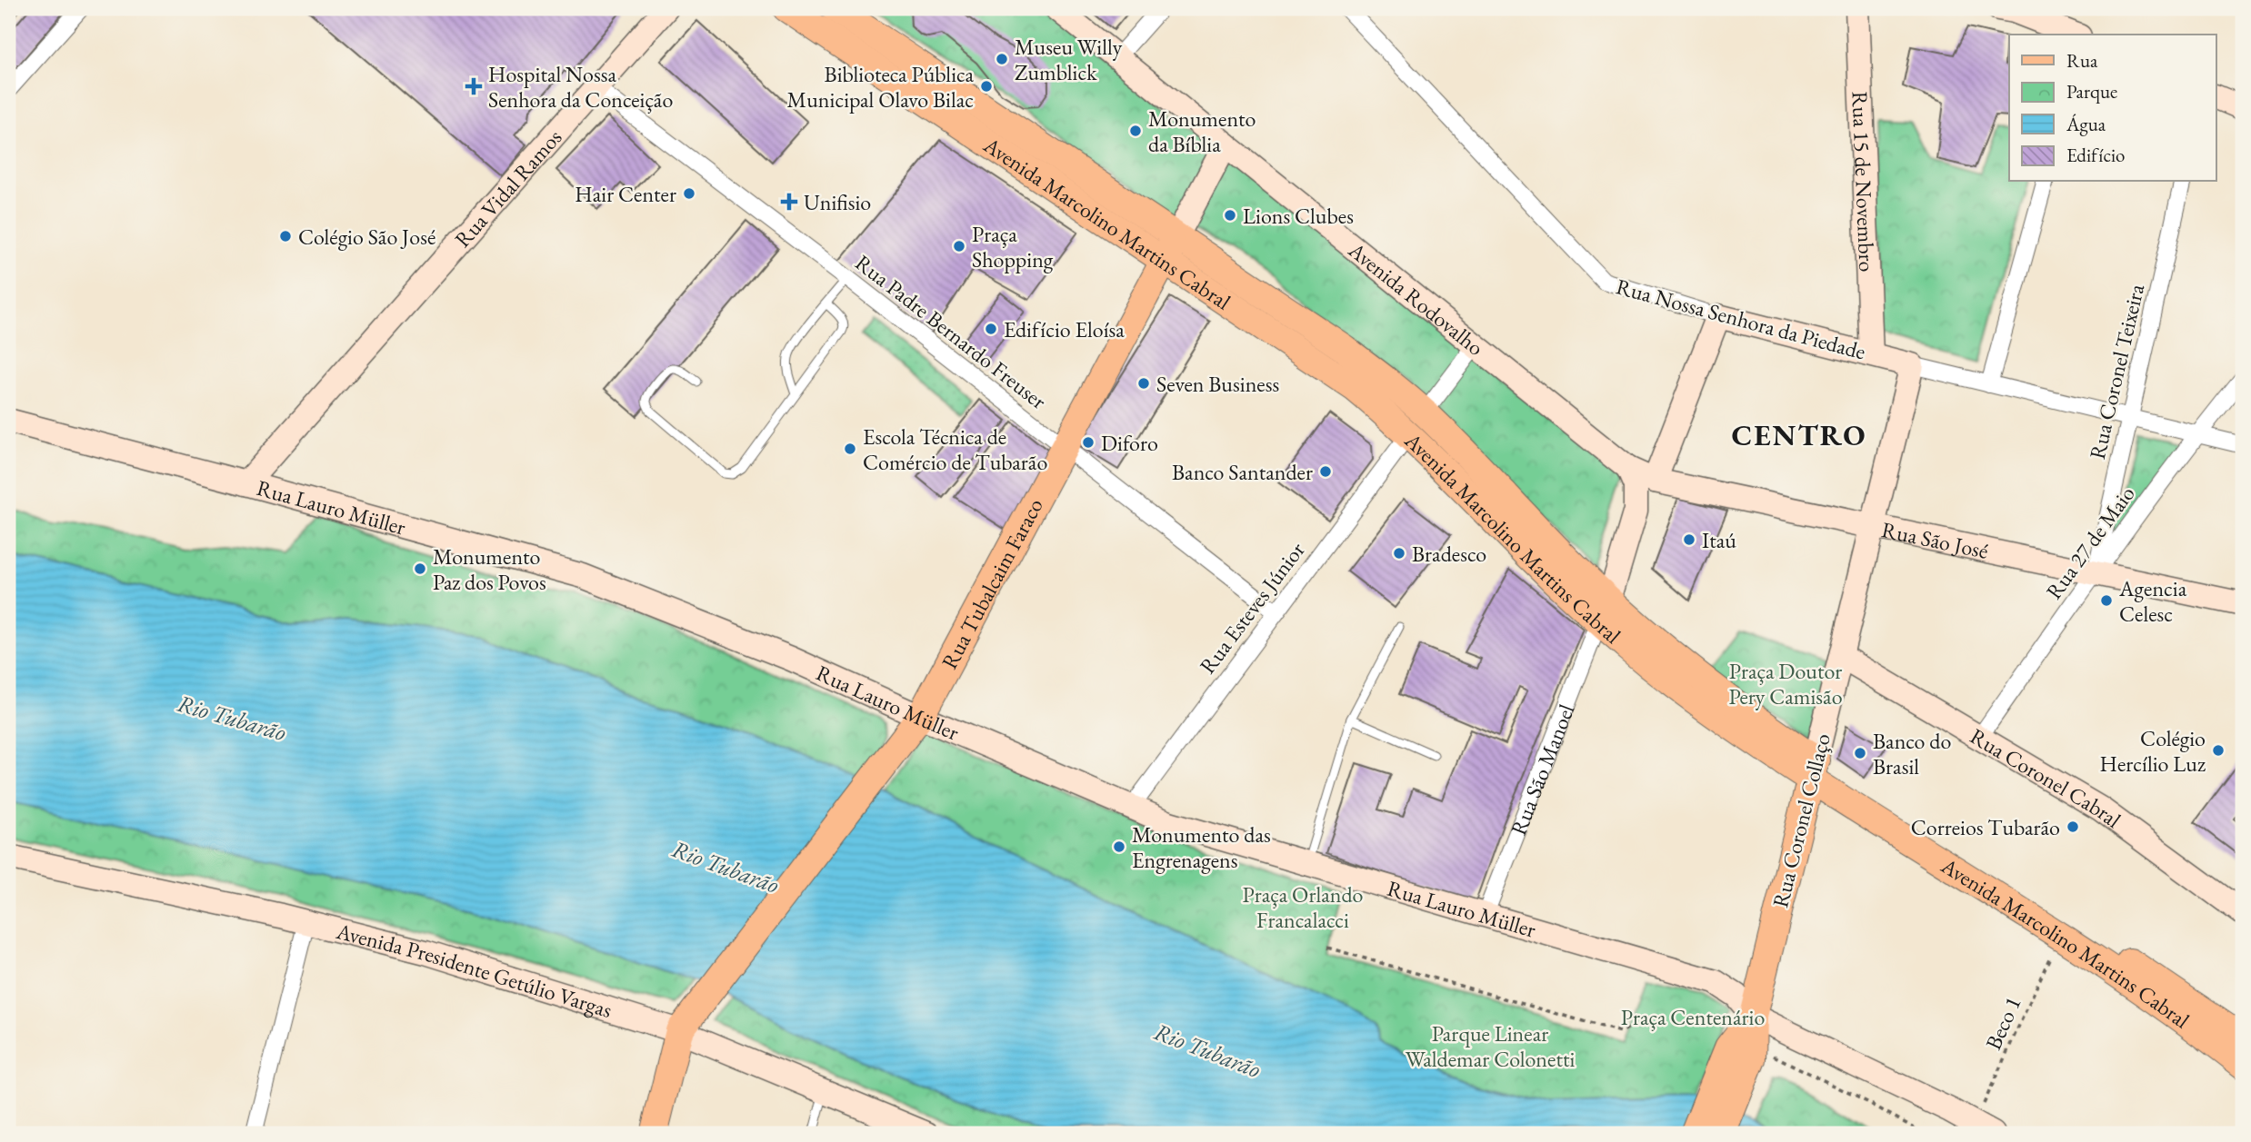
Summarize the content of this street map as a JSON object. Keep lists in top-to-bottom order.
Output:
{
  "streets": {
    "main road": [
      "Rua 15 de Novembro",
      "Rua Vidal Ramos",
      "Avenida Marcolino Martins Cabral",
      "Avenida Rodovalho",
      "Rua Nossa Senhora da Piedade",
      "Rua Lauro Müller",
      "Rua São José",
      "Rua Tubalcaim Faraco",
      "Rua São Manoel",
      "Rua Coronel Cabral",
      "Rua Coronel Collaço",
      "Avenida Presidente Getúlio Vargas"
    ],
    "street": [
      "Rua Padre Bernardo Freuser",
      "Rua Coronel Teixeira",
      "Rua 27 de Maio",
      "Rua Esteves Júnior"
    ],
    "path": ["Beco 1"]
  },
  "crossings": [
    ["Rua 15 de Novembro", "Rua Nossa Senhora da Piedade"],
    ["Rua Vidal Ramos", "Rua Padre Bernardo Freuser"],
    ["Rua Vidal Ramos", "Rua Lauro Müller"],
    ["Avenida Marcolino Martins Cabral", "Rua Tubalcaim Faraco"],
    ["Avenida Marcolino Martins Cabral", "Rua Esteves Júnior"],
    ["Avenida Marcolino Martins Cabral", "Rua São Manoel"],
    ["Avenida Marcolino Martins Cabral", "Rua Coronel Collaço"],
    ["Avenida Marcolino Martins Cabral", "Beco 1"],
    ["Avenida Rodovalho", "Rua São José"],
    ["Avenida Rodovalho", "Rua Tubalcaim Faraco"],
    ["Avenida Rodovalho", "Rua São Manoel"],
    ["Rua Nossa Senhora da Piedade", "Rua Coronel Teixeira"],
    ["Rua Nossa Senhora da Piedade", "Rua 27 de Maio"],
    ["Rua Nossa Senhora da Piedade", "Rua Coronel Collaço"],
    ["Rua Padre Bernardo Freuser", "Rua Tubalcaim Faraco"],
    ["Rua Padre Bernardo Freuser", "Rua Esteves Júnior"],
    ["Rua Coronel Teixeira", "Rua São José"],
    ["Rua Coronel Teixeira", "Rua 27 de Maio"],
    ["Rua Lauro Müller", "Rua Tubalcaim Faraco"],
    ["Rua Lauro Müller", "Rua Esteves Júnior"],
    ["Rua Lauro Müller", "Rua São Manoel"],
    ["Rua Lauro Müller", "Rua Coronel Collaço"],
    ["Rua São José", "Rua 27 de Maio"],
    ["Rua São José", "Rua São Manoel"],
    ["Rua São José", "Rua Coronel Collaço"],
    ["Rua 27 de Maio", "Rua Coronel Cabral"],
    ["Rua Tubalcaim Faraco", "Avenida Presidente Getúlio Vargas"],
    ["Rua Coronel Cabral", "Rua Coronel Collaço"]
  ],
  "districts": ["CENTRO"],
  "water": ["Rio Tubarão"],
  "parks": [
    "Praça Doutor Pery Camisão",
    "Praça Orlando Francalacci",
    "Praça Centenário",
    "Parque Linear Waldemar Colonetti"
  ],
  "places": {
    "other": [
      "Museu Willy Zumblick",
      "Biblioteca Pública Municipal Olavo Bilac",
      "Monumento da Bíblia",
      "Hair Center",
      "Lions Clubes",
      "Colégio São José",
      "Praça Shopping",
      "Edifício Eloísa",
      "Seven Business",
      "Diforo",
      "Escola Técnica de Comércio de Tubarão",
      "Banco Santander",
      "Itaú",
      "Bradesco",
      "Monumento Paz dos Povos",
      "Agencia Celesc",
      "Colégio Hercílio Luz",
      "Banco do Brasil",
      "Correios Tubarão",
      "Monumento das Engrenagens"
    ],
    "health": ["Hospital Nossa Senhora da Conceição", "Unifisio"]
  },
  "legend": [
    "Rua",
    "Parque",
    "Água",
    "Edifício"
  ]
}
